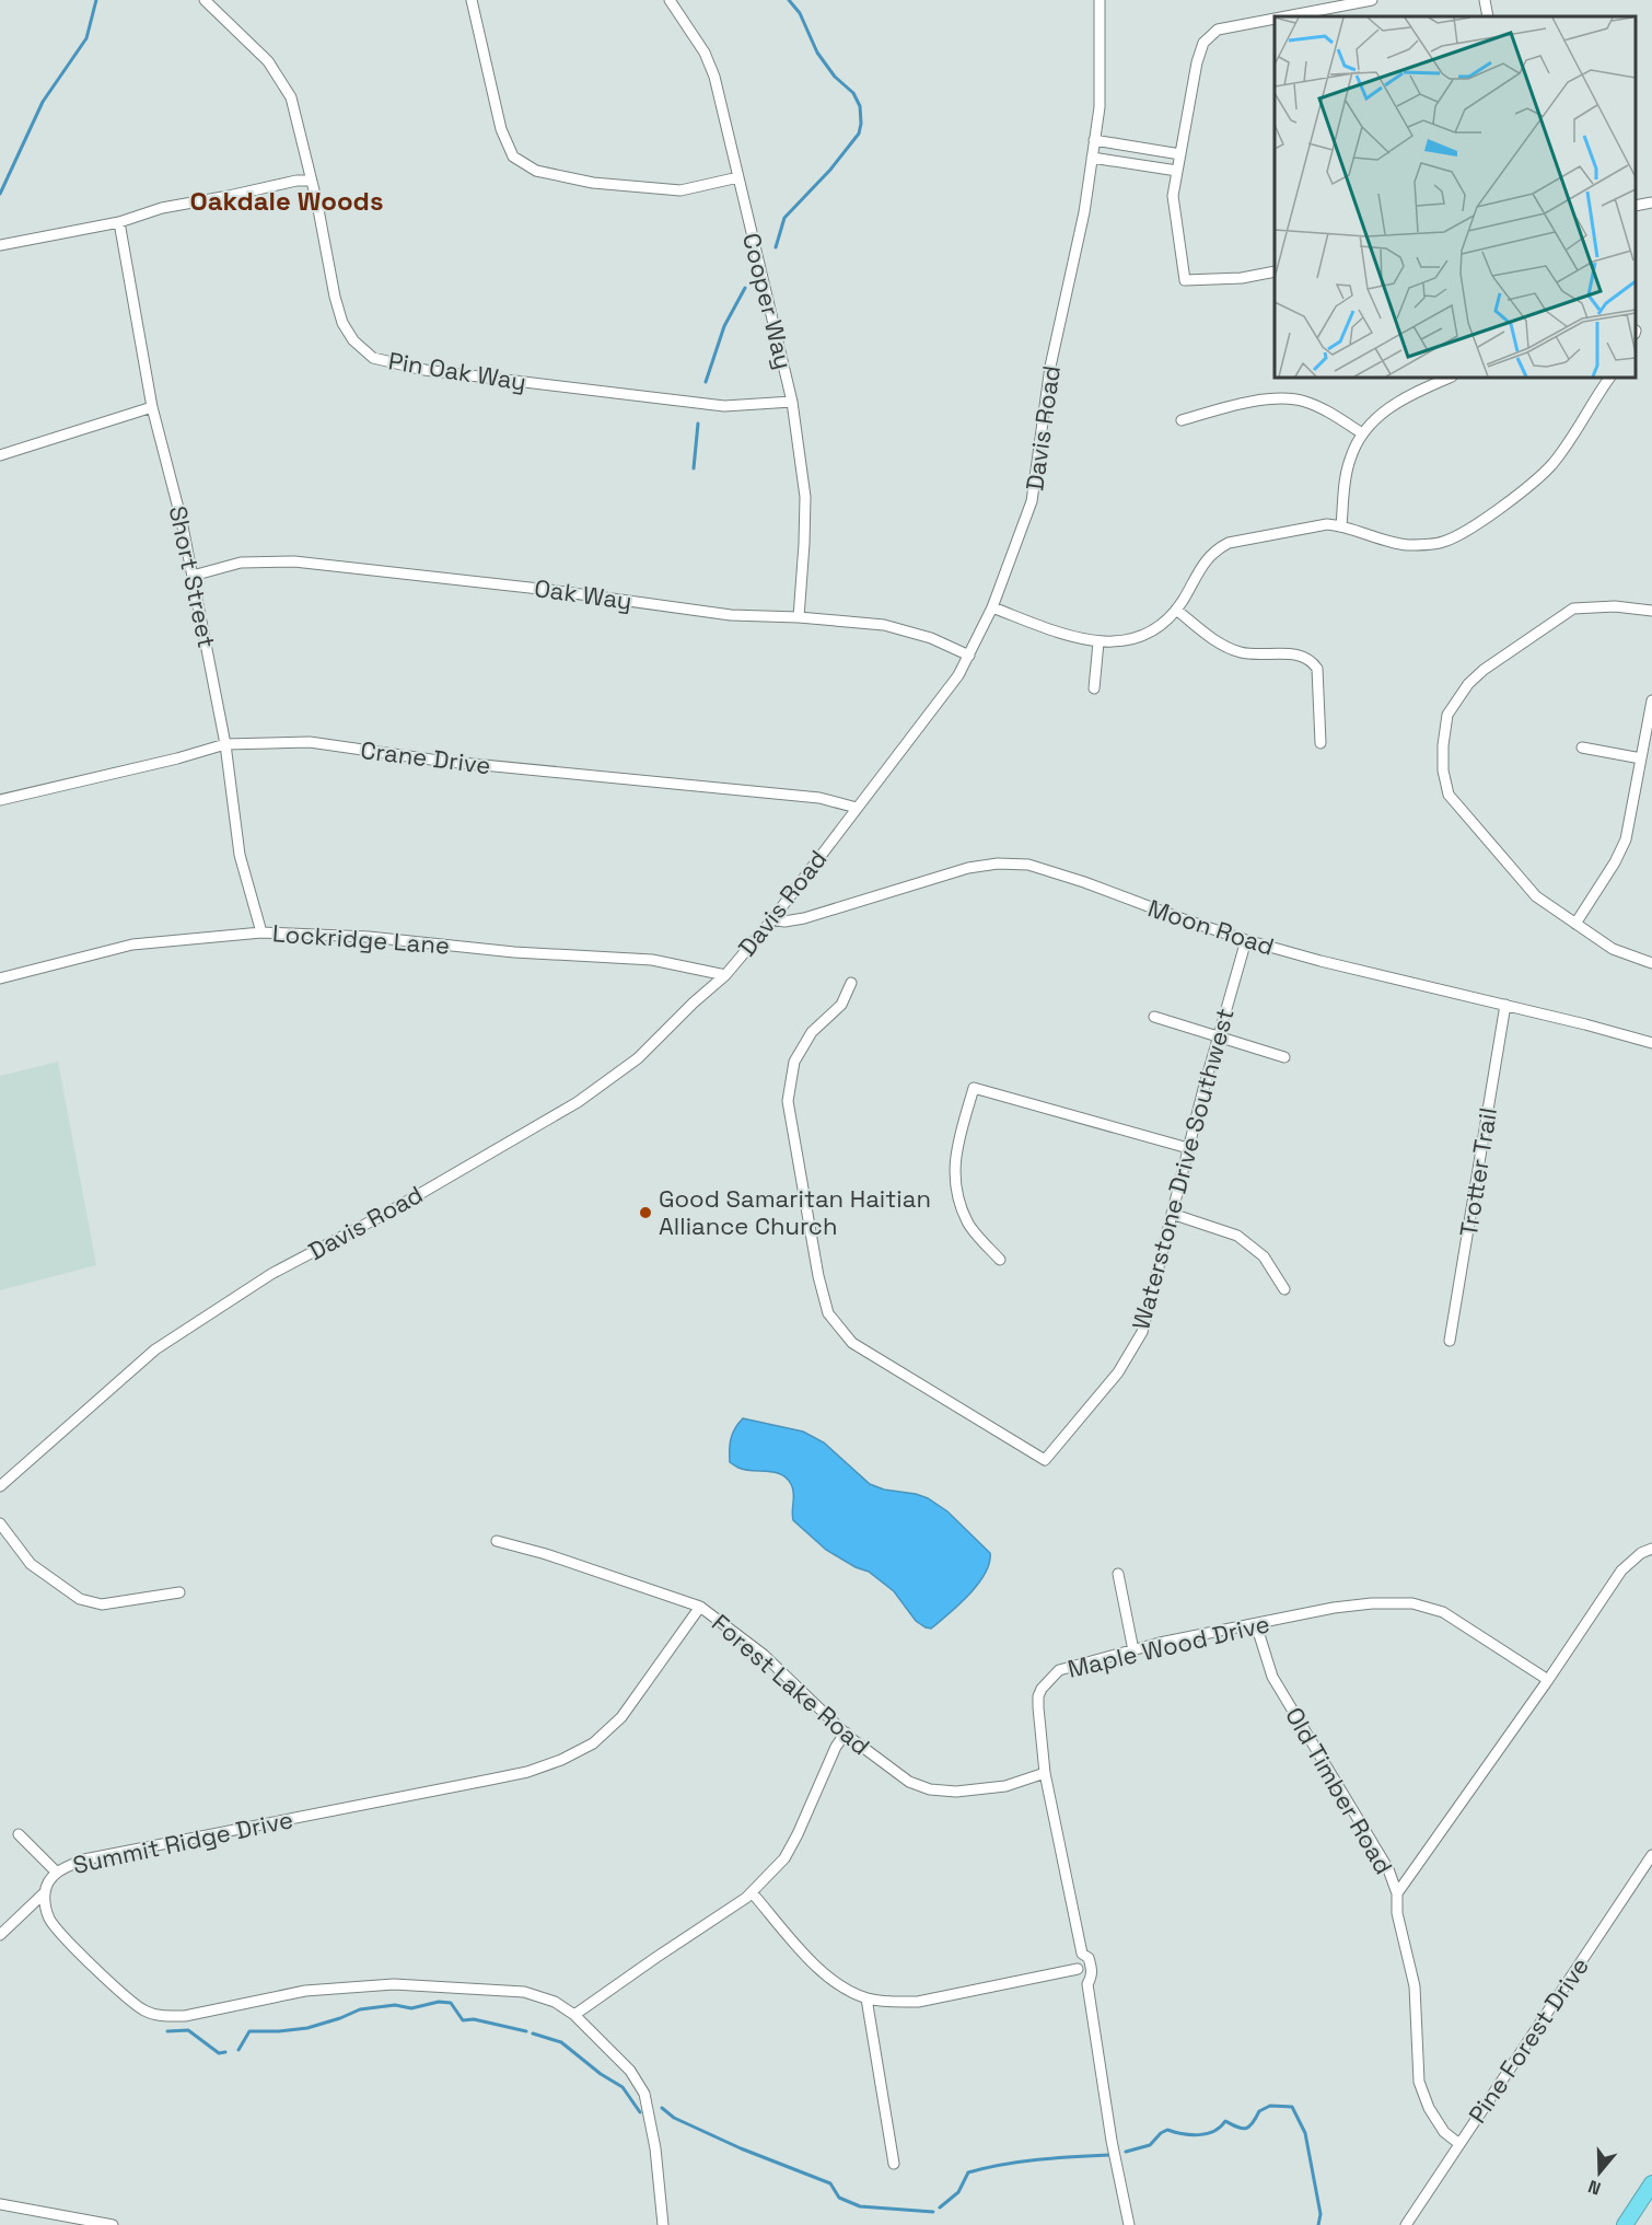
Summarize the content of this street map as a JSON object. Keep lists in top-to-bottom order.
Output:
{
  "streets": {
    "street": [
      "Cooper Way",
      "Pin Oak Way",
      "Davis Road",
      "Short Street",
      "Oak Way",
      "Crane Drive",
      "Moon Road",
      "Lockridge Lane",
      "Waterstone Drive Southwest",
      "Trotter Trail",
      "Maple Wood Drive",
      "Forest Lake Road",
      "Old Timber Road",
      "Summit Ridge Drive",
      "Pine Forest Drive"
    ]
  },
  "crossings": [
    ["Cooper Way", "Pin Oak Way"],
    ["Cooper Way", "Oak Way"],
    ["Davis Road", "Oak Way"],
    ["Davis Road", "Crane Drive"],
    ["Davis Road", "Moon Road"],
    ["Davis Road", "Lockridge Lane"],
    ["Short Street", "Oak Way"],
    ["Short Street", "Crane Drive"],
    ["Short Street", "Lockridge Lane"],
    ["Moon Road", "Waterstone Drive Southwest"],
    ["Moon Road", "Trotter Trail"],
    ["Maple Wood Drive", "Forest Lake Road"],
    ["Maple Wood Drive", "Old Timber Road"],
    ["Forest Lake Road", "Summit Ridge Drive"],
    ["Old Timber Road", "Pine Forest Drive"]
  ],
  "districts": ["Oakdale Woods"],
  "places": ["Good Samaritan Haitian Alliance Church"],
  "north": "bottom"
}
